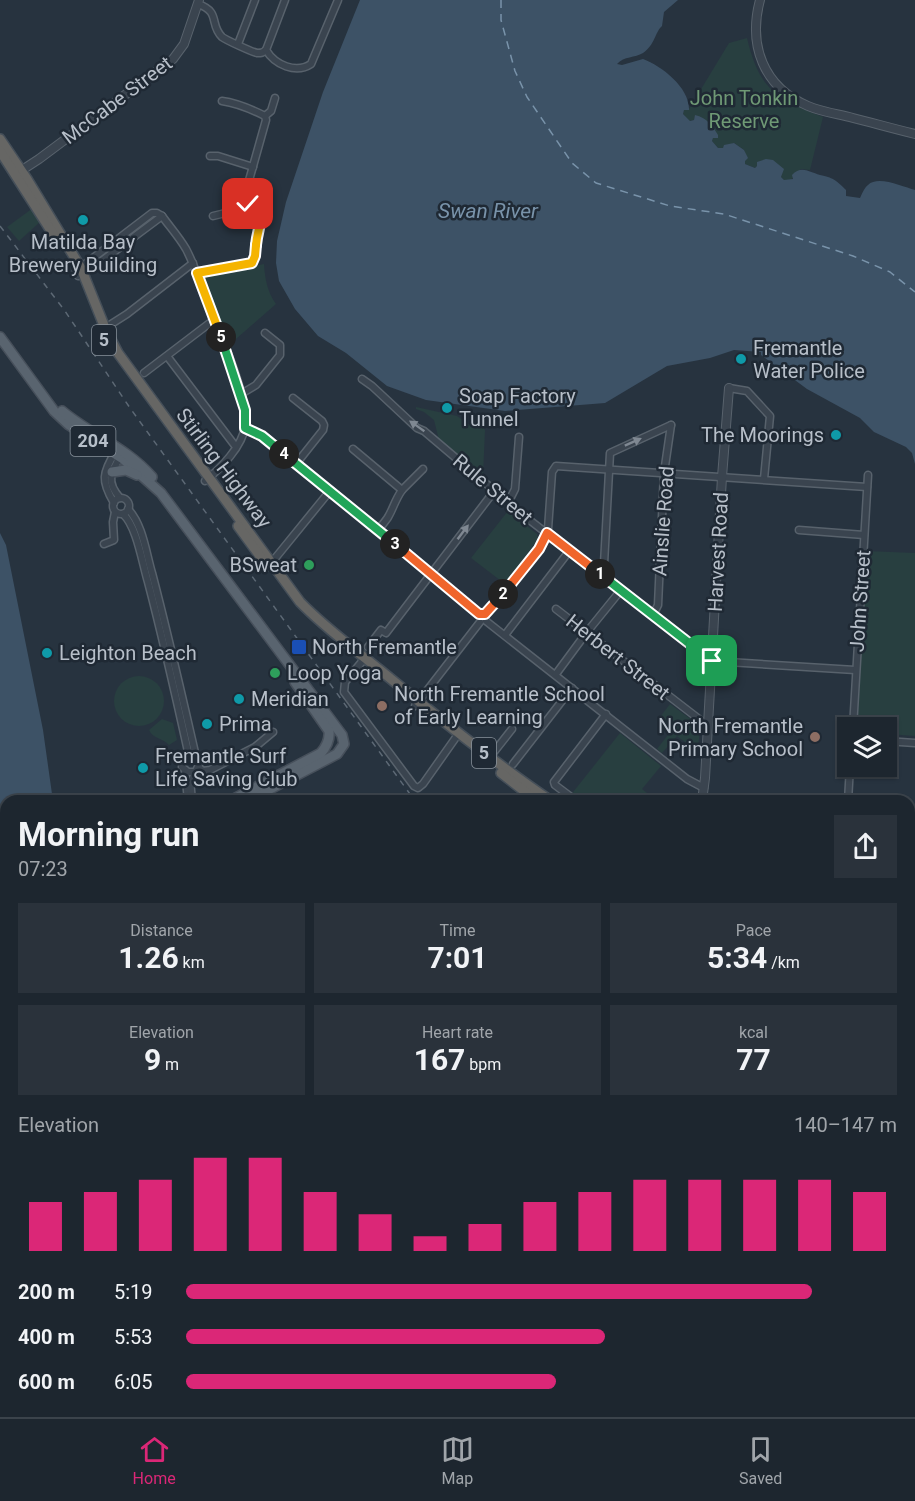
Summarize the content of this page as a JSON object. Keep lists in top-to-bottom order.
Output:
{
  "streets": {
    "highway": ["5", "Stirling Highway"],
    "main road": ["204"],
    "street": [
      "McCabe Street",
      "Rule Street",
      "Ainslie Road",
      "Harvest Road",
      "John Street",
      "Herbert Street"
    ]
  },
  "crossings": [
    ["McCabe Street", "Stirling Highway"],
    ["Rule Street", "Ainslie Road"],
    ["Rule Street", "Harvest Road"],
    ["Harvest Road", "Herbert Street"]
  ],
  "one_way": ["Rule Street"],
  "water": ["Swan River"],
  "parks": ["John Tonkin Reserve"],
  "places": {
    "other": [
      "Matilda Bay Brewery Building",
      "Fremantle Water Police",
      "Soap Factory Tunnel",
      "The Moorings",
      "BSweat",
      "Leighton Beach",
      "Loop Yoga",
      "Meridian",
      "North Fremantle School of Early Learning",
      "Prima",
      "North Fremantle Primary School",
      "Fremantle Surf Life Saving Club"
    ],
    "transit": ["North Fremantle"]
  },
  "page": {
    "pins": [
      "5",
      "4",
      "3",
      "1",
      "2"
    ],
    "heading": ["Morning run", "07:23"],
    "stats": [
      ["Distance", "1.26 km"],
      ["Time", "7:01"],
      ["Pace", "5:34 /km"],
      ["Elevation", "9 m"],
      ["Heart rate", "167 bpm"],
      ["kcal", "77"]
    ],
    "chart": ["Elevation", "140–147 m"],
    "list": [
      {
        "name": "200 m",
        "note": "5:19"
      },
      {
        "name": "400 m",
        "note": "5:53"
      },
      {
        "name": "600 m",
        "note": "6:05"
      }
    ],
    "tabs": ["Home", "Map", "Saved"]
  }
}
